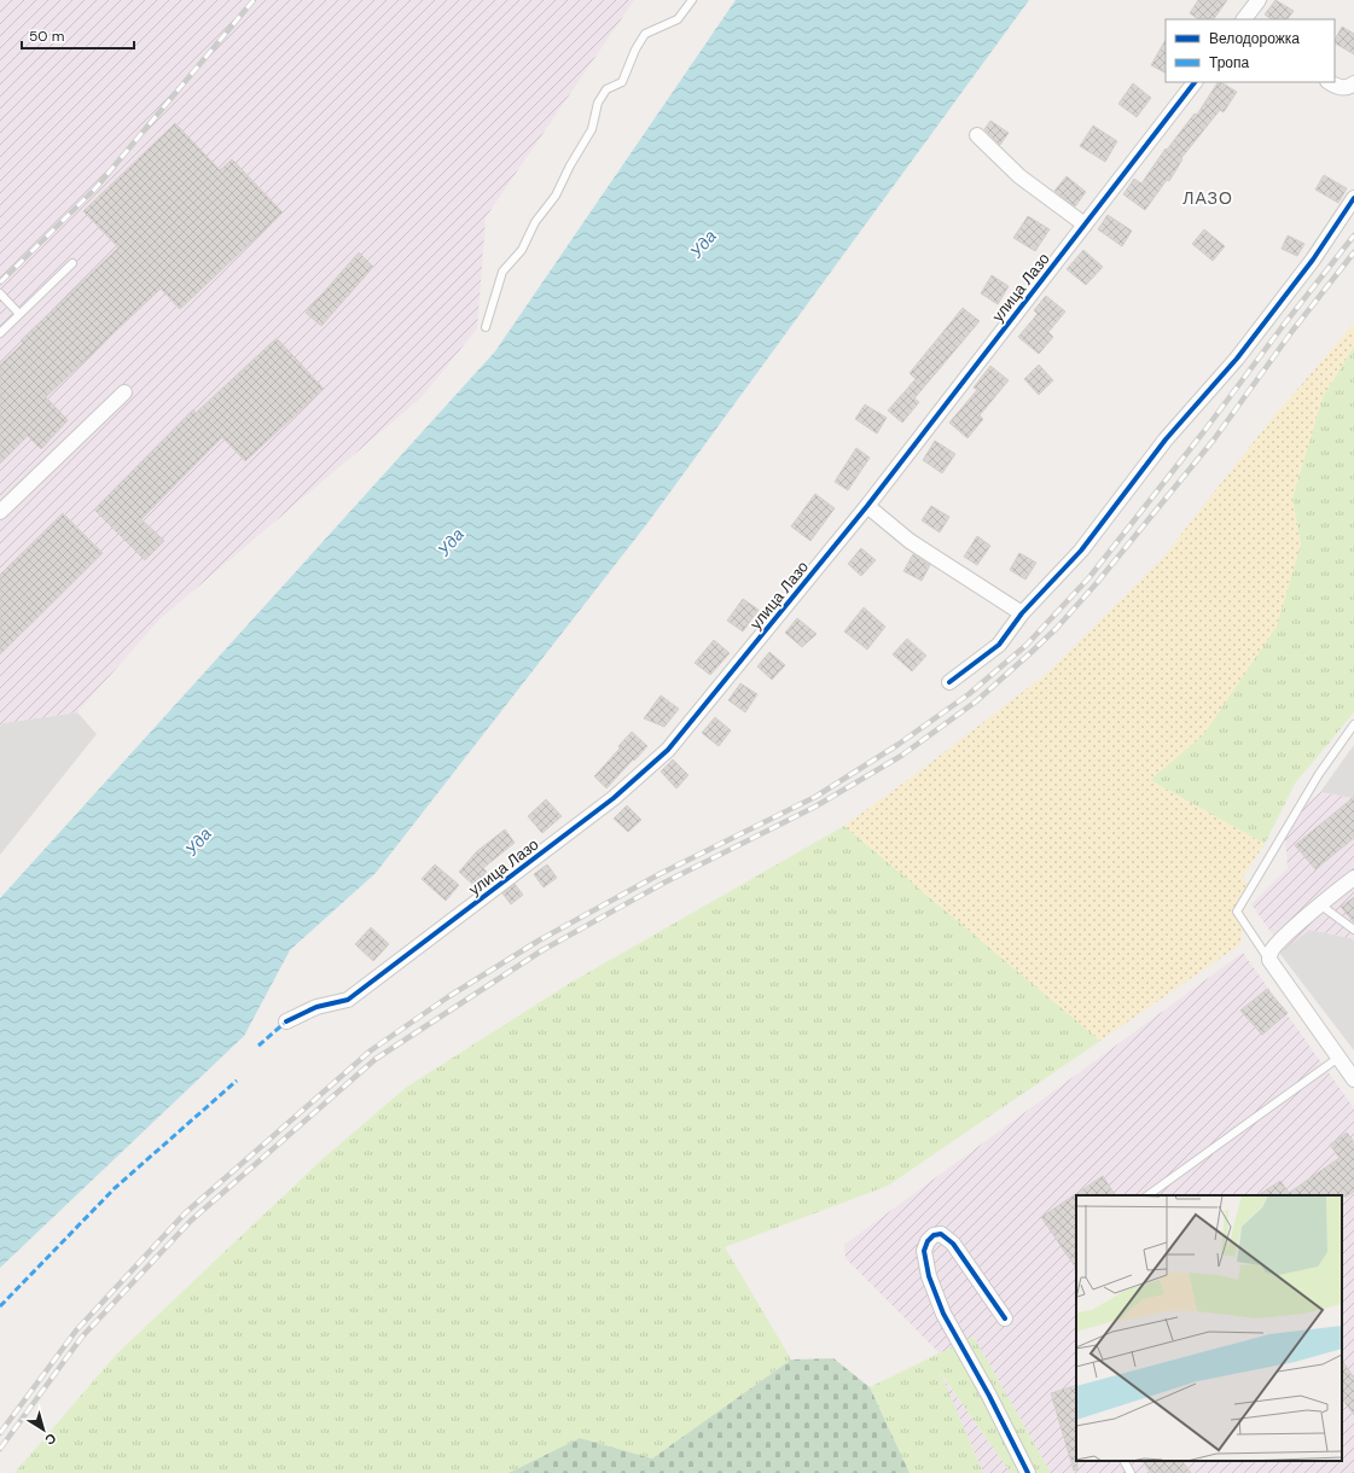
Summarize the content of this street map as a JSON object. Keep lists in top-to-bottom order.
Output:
{
  "streets": {
    "street": ["улица Лазо"]
  },
  "districts": ["ЛАЗО"],
  "water": ["Уда"],
  "legend": ["Велодорожка", "Тропа"],
  "scale_bar": "50 m",
  "north": "bottom right"
}
